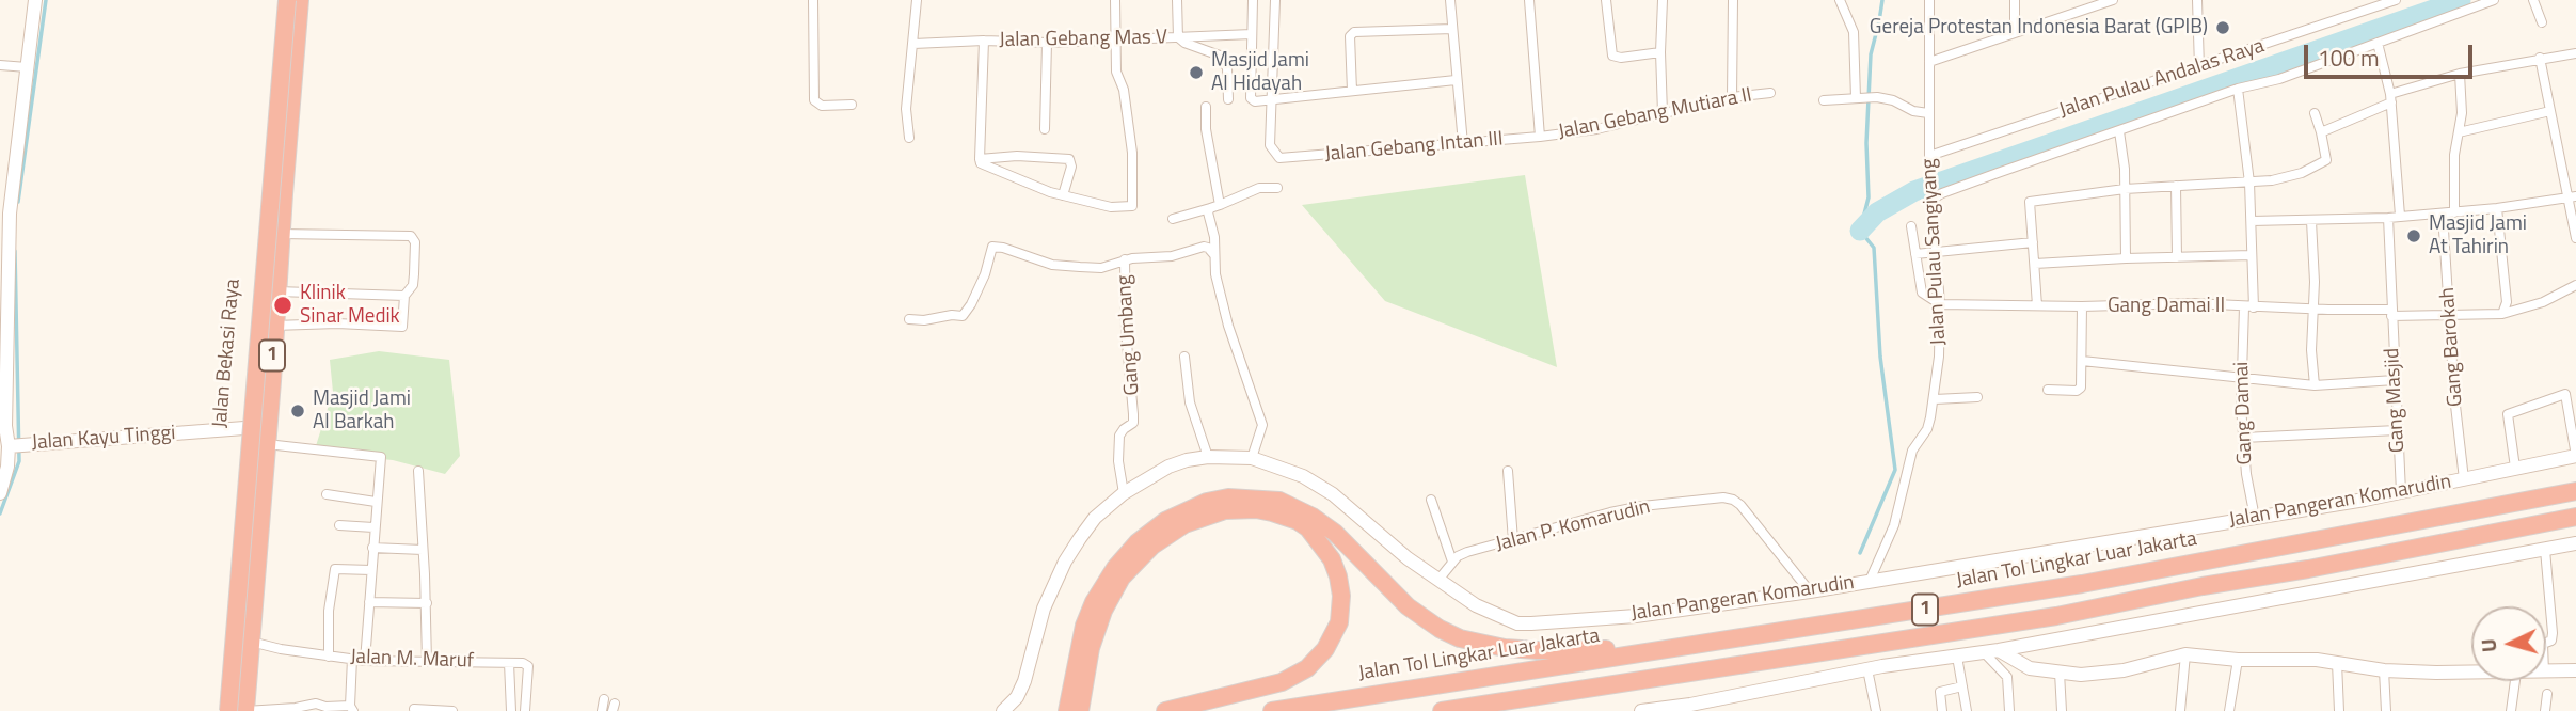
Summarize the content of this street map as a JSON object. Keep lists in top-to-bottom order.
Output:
{
  "streets": {
    "highway": ["Jalan Bekasi Raya", "1", "Jalan Tol Lingkar Luar Jakarta"],
    "street": [
      "Jalan Gebang Mas V",
      "Jalan Pulau Andalas Raya",
      "Jalan Gebang Mutiara II",
      "Jalan Gebang Intan III",
      "Jalan Pulau Sangiyang",
      "Gang Damai II",
      "Gang Umbang",
      "Gang Barokah",
      "Gang Masjid",
      "Gang Damai",
      "Jalan Kayu Tinggi",
      "Jalan Pangeran Komarudin",
      "Jalan P. Komarudin",
      "Jalan M. Maruf"
    ]
  },
  "crossings": [
    ["Jalan Pulau Andalas Raya", "Jalan Pulau Sangiyang"],
    ["Jalan Gebang Mutiara II", "Jalan Gebang Intan III"],
    ["Jalan Pulau Sangiyang", "Gang Damai II"],
    ["Jalan Pulau Sangiyang", "Jalan Pangeran Komarudin"],
    ["Gang Damai II", "Gang Barokah"],
    ["Gang Damai II", "Gang Masjid"],
    ["Gang Damai II", "Gang Damai"],
    ["Gang Umbang", "Jalan Pangeran Komarudin"],
    ["Gang Barokah", "Jalan Pangeran Komarudin"],
    ["Jalan Bekasi Raya", "Jalan Kayu Tinggi"],
    ["1", "Jalan M. Maruf"],
    ["Gang Masjid", "Jalan Pangeran Komarudin"],
    ["Gang Damai", "Jalan Pangeran Komarudin"],
    ["Jalan Pangeran Komarudin", "Jalan P. Komarudin"]
  ],
  "places": [
    "Gereja Protestan Indonesia Barat (GPIB)",
    "Masjid Jami Al Hidayah",
    "Masjid Jami At Tahirin",
    "Klinik Sinar Medik",
    "Masjid Jami Al Barkah"
  ],
  "scale_bar": "100 m",
  "north": "left"
}
